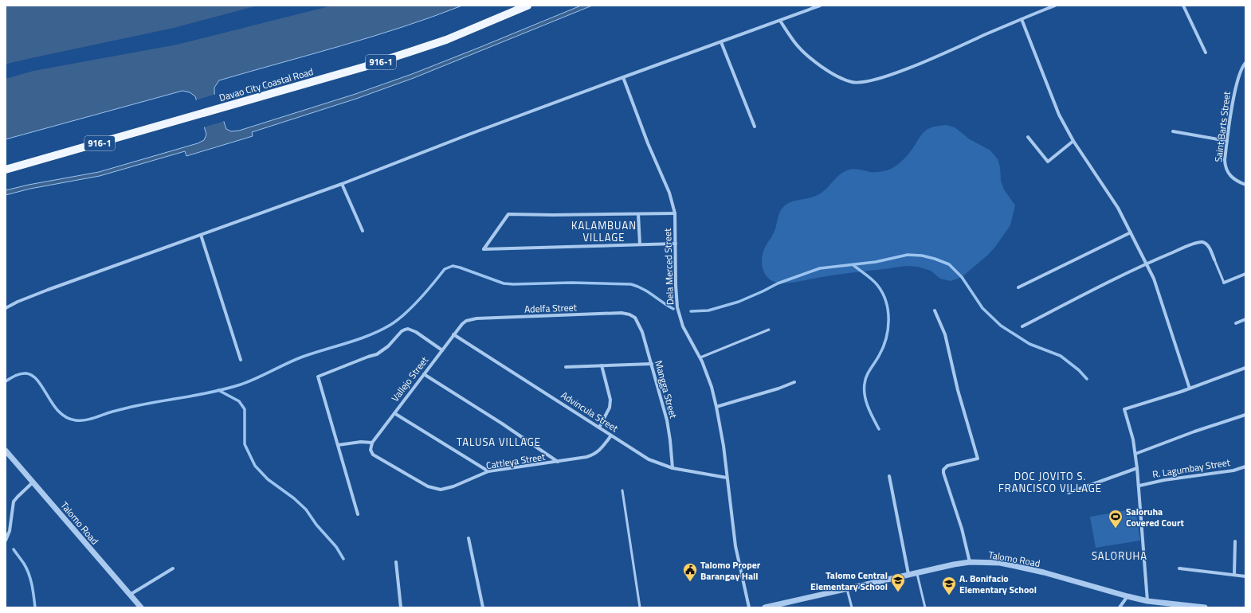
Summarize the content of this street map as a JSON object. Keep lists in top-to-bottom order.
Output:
{
  "streets": {
    "main road": ["916-1", "Davao City Coastal Road"],
    "street": [
      "Saint Barts Street",
      "Dela Merced Street",
      "Adelfa Street",
      "Vallejo Street",
      "Mangga Street",
      "Advincula Street",
      "Cattleya Street",
      "R. Lagumbay Street",
      "Talomo Road"
    ]
  },
  "crossings": [
    ["Dela Merced Street", "Advincula Street"],
    ["Adelfa Street", "Vallejo Street"],
    ["Adelfa Street", "Mangga Street"],
    ["Vallejo Street", "Advincula Street"],
    ["Vallejo Street", "Cattleya Street"],
    ["Mangga Street", "Advincula Street"],
    ["Advincula Street", "Cattleya Street"]
  ],
  "districts": [
    "KALAMBUAN VILLAGE",
    "TALUSA VILLAGE",
    "DOC JOVITO S. FRANCISCO VILLAGE",
    "SALORUHA"
  ],
  "places": {
    "sports": ["Saloruha Covered Court"],
    "public building": ["Talomo Proper Barangay Hall"],
    "school or university": ["Talomo Central Elementary School", "A. Bonifacio Elementary School"]
  }
}
